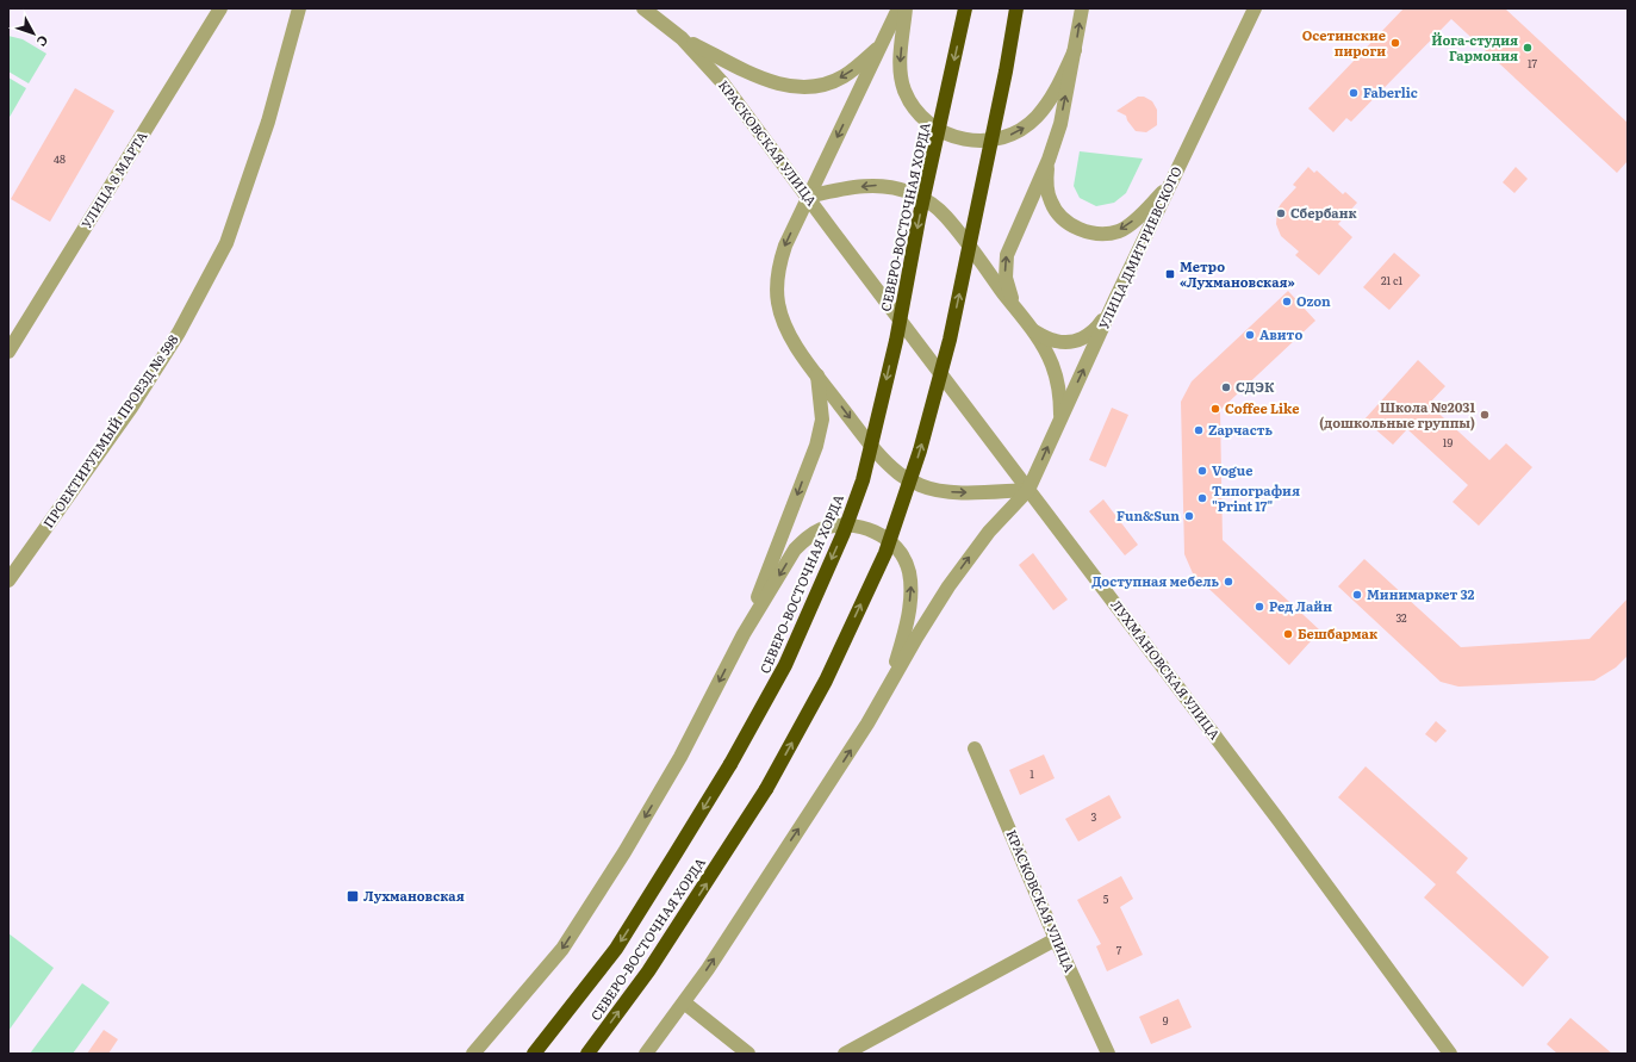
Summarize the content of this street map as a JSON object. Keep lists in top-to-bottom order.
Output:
{
  "streets": {
    "highway": ["СЕВЕРО-ВОСТОЧНАЯ ХОРДА"],
    "street": [
      "КРАСКОВСКАЯ УЛИЦА",
      "УЛИЦА 8 МАРТА",
      "УЛИЦА ДМИТРИЕВСКОГО",
      "ПРОЕКТИРУЕМЫЙ ПРОЕЗД № 598",
      "ЛУХМАНОВСКАЯ УЛИЦА"
    ]
  },
  "crossings": [
    ["КРАСКОВСКАЯ УЛИЦА", "ЛУХМАНОВСКАЯ УЛИЦА"],
    ["УЛИЦА ДМИТРИЕВСКОГО", "ЛУХМАНОВСКАЯ УЛИЦА"]
  ],
  "one_way": ["УЛИЦА ДМИТРИЕВСКОГО"],
  "places": {
    "other": [
      "Осетинские пироги",
      "Йога-студия Гармония",
      "Faberlic",
      "Сбербанк",
      "Ozon",
      "Авито",
      "СДЭК",
      "Coffee Like",
      "Школа №2031 (дошкольные группы)",
      "Zapчасть",
      "Vogue",
      "Типография \"Print 17\"",
      "Fun&Sun",
      "Доступная мебель",
      "Минимаркет 32",
      "Ред Лайн",
      "Бешбармак"
    ],
    "transit": ["Метро «Лухмановская»", "Лухмановская"]
  },
  "house_numbers": [
    "17",
    "48",
    "21 c1",
    "19",
    "32",
    "1",
    "3",
    "5",
    "7",
    "9"
  ],
  "north": "bottom right"
}
